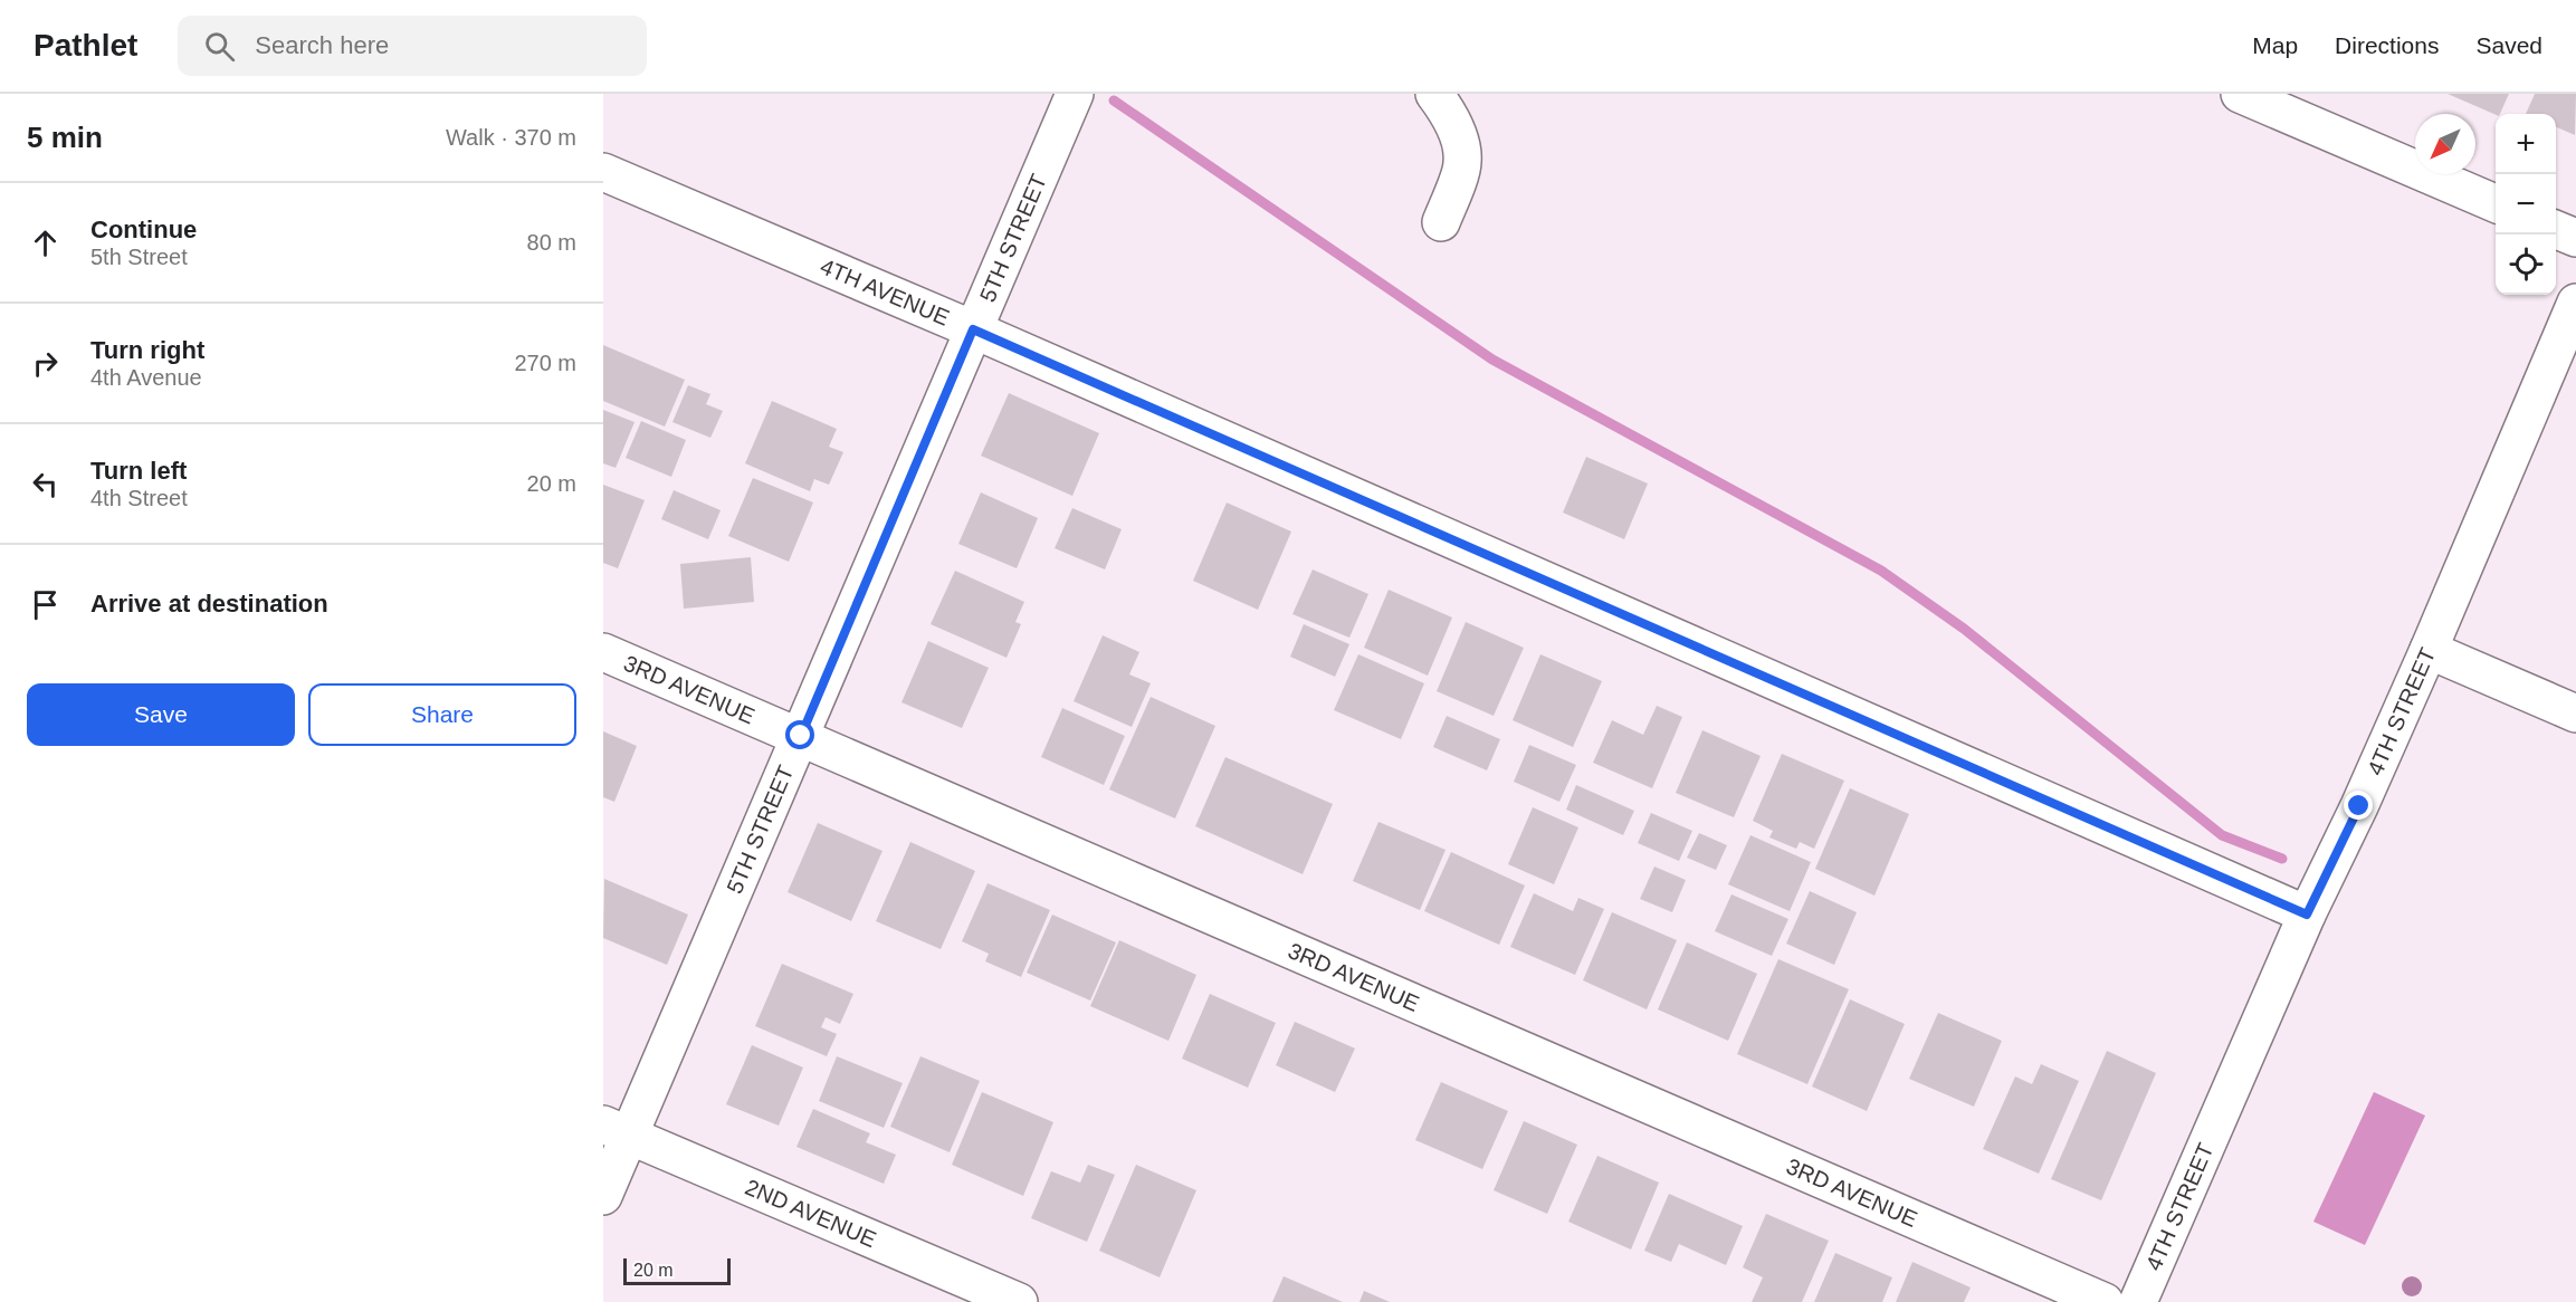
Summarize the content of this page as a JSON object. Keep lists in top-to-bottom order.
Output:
{
  "streets": {
    "street": [
      "5TH STREET",
      "4TH AVENUE",
      "3RD AVENUE",
      "4TH STREET",
      "2ND AVENUE"
    ]
  },
  "crossings": [
    ["5TH STREET", "4TH AVENUE"],
    ["5TH STREET", "3RD AVENUE"],
    ["5TH STREET", "2ND AVENUE"],
    ["4TH AVENUE", "4TH STREET"]
  ],
  "scale_bar": "20 m",
  "north": "bottom left",
  "page": {
    "header": "Pathlet",
    "search": "Search here",
    "nav": ["Map", "Directions", "Saved"],
    "heading": ["5 min", "Walk · 370 m"],
    "map_buttons": ["+", "−"],
    "list": [
      ["Continue", "5th Street", "80 m"],
      ["Turn right", "4th Avenue", "270 m"],
      ["Turn left", "4th Street", "20 m"],
      "Arrive at destination"
    ],
    "buttons": ["Save", "Share"],
    "scale": "20 m"
  }
}
